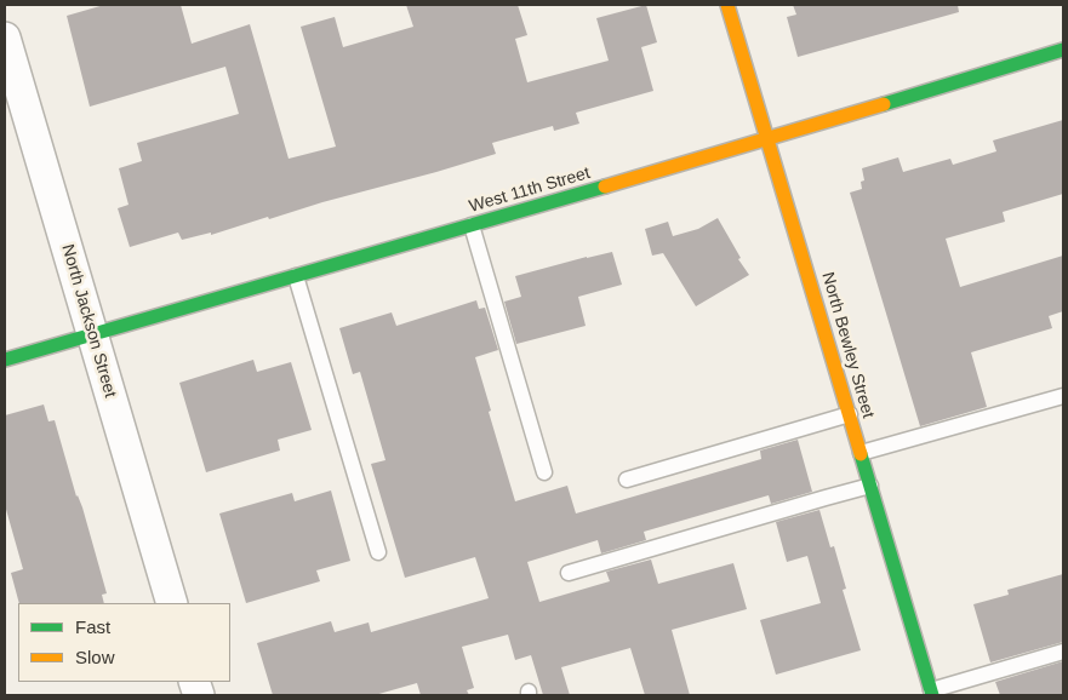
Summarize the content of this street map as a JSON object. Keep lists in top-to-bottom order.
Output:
{
  "streets": {
    "street": ["West 11th Street", "North Jackson Street", "North Bewley Street"]
  },
  "crossings": [
    ["West 11th Street", "North Jackson Street"],
    ["West 11th Street", "North Bewley Street"]
  ],
  "legend": ["Fast", "Slow"]
}
